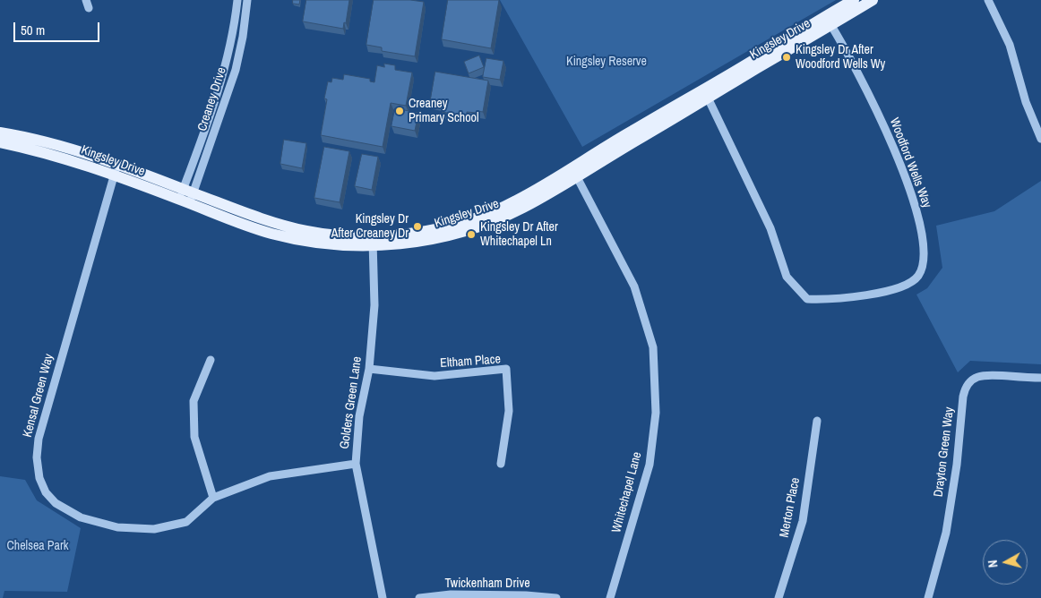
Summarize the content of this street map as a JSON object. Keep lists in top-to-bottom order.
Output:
{
  "streets": {
    "main road": ["Kingsley Drive"],
    "street": [
      "Creaney Drive",
      "Woodford Wells Way",
      "Eltham Place",
      "Kensal Green Way",
      "Golders Green Lane",
      "Drayton Green Way",
      "Whitechapel Lane",
      "Merton Place",
      "Twickenham Drive"
    ]
  },
  "crossings": [
    ["Kingsley Drive", "Creaney Drive"],
    ["Kingsley Drive", "Woodford Wells Way"],
    ["Kingsley Drive", "Kensal Green Way"],
    ["Kingsley Drive", "Golders Green Lane"],
    ["Kingsley Drive", "Whitechapel Lane"],
    ["Eltham Place", "Golders Green Lane"],
    ["Kensal Green Way", "Golders Green Lane"]
  ],
  "parks": ["Kingsley Reserve", "Chelsea Park"],
  "places": [
    "Kingsley Dr After Woodford Wells Wy",
    "Creaney Primary School",
    "Kingsley Dr After Creaney Dr",
    "Kingsley Dr After Whitechapel Ln"
  ],
  "scale_bar": "50 m",
  "north": "left"
}
